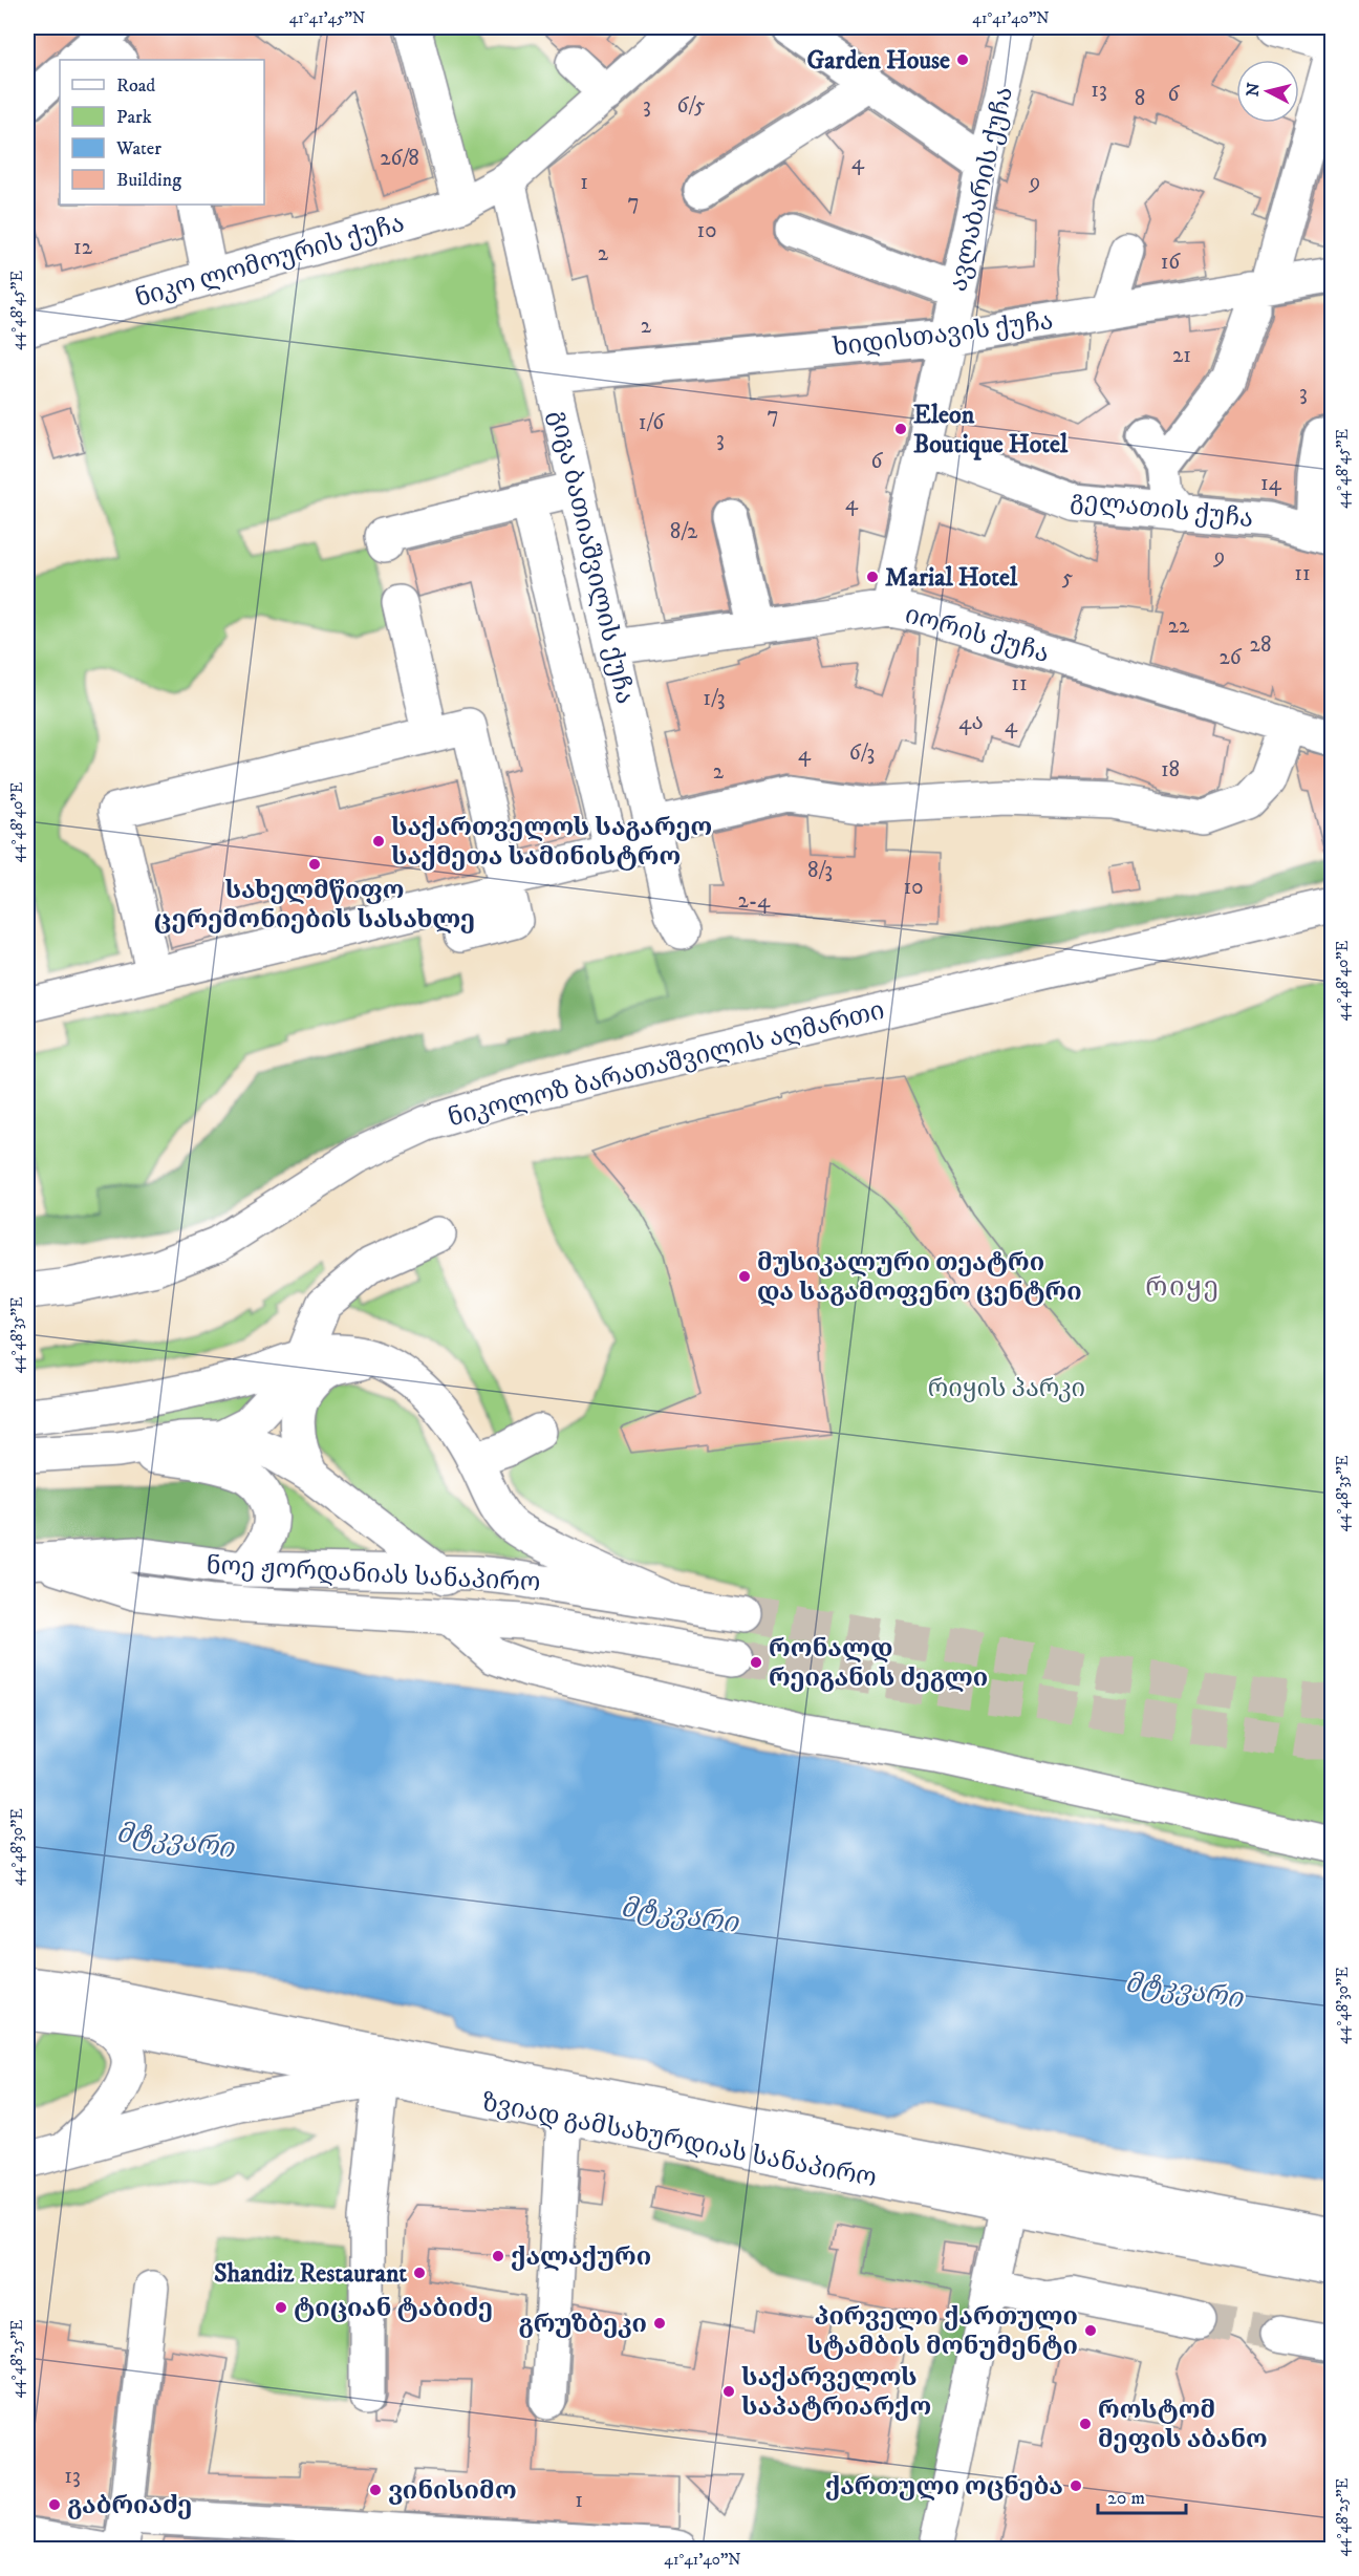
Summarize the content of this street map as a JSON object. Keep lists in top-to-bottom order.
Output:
{
  "streets": {
    "main road": [
      "ავლაბარის ქუჩა",
      "ნიკო ლომოურის ქუჩა",
      "ხიდისთავის ქუჩა",
      "გელათის ქუჩა",
      "გიგა ბათიაშვილის ქუჩა",
      "იორის ქუჩა",
      "ნიკოლოზ ბარათაშვილის აღმართი",
      "ნოე ჟორდანიას სანაპირო",
      "ზვიად გამსახურდიას სანაპირო"
    ]
  },
  "crossings": [
    ["ავლაბარის ქუჩა", "ხიდისთავის ქუჩა"],
    ["ავლაბარის ქუჩა", "გელათის ქუჩა"],
    ["ავლაბარის ქუჩა", "იორის ქუჩა"],
    ["ნიკო ლომოურის ქუჩა", "გიგა ბათიაშვილის ქუჩა"],
    ["ხიდისთავის ქუჩა", "გიგა ბათიაშვილის ქუჩა"],
    ["გიგა ბათიაშვილის ქუჩა", "იორის ქუჩა"]
  ],
  "districts": ["რიყე"],
  "water": ["მტკვარი"],
  "parks": ["რიყის პარკი"],
  "places": [
    "Garden House",
    "Eleon Boutique Hotel",
    "Marial Hotel",
    "საქართველოს საგარეო საქმეთა სამინისტრო",
    "სახელმწიფო ცერემონიების სასახლე",
    "მუსიკალური თეატრი და საგამოფენო ცენტრი",
    "რონალდ რეიგანის ძეგლი",
    "ქალაქური",
    "Shandiz Restaurant",
    "ტიციან ტაბიძე",
    "გრუზბეკი",
    "პირველი ქართული სტამბის მონუმენტი",
    "საქარველოს საპატრიარქო",
    "როსტომ მეფის აბანო",
    "ქართული ოცნება",
    "ვინისიმო",
    "გაბრიაძე"
  ],
  "house_numbers": [
    "13",
    "6",
    "8",
    "3",
    "6/5",
    "26/8",
    "4",
    "1",
    "9",
    "7",
    "10",
    "12",
    "2",
    "16",
    "2",
    "21",
    "3",
    "7",
    "1/6",
    "3",
    "6",
    "14",
    "4",
    "8/2",
    "9",
    "11",
    "5",
    "22",
    "28",
    "26",
    "11",
    "1/3",
    "4ა",
    "4",
    "6/3",
    "4",
    "18",
    "2",
    "8/3",
    "10",
    "2-4",
    "13",
    "1"
  ],
  "legend": [
    "Road",
    "Park",
    "Water",
    "Building"
  ],
  "scale_bar": "20 m",
  "north": "left",
  "coordinates": [
    "41°41'45\"N",
    "41°41'40\"N",
    "44°48'45\"E",
    "44°48'40\"E",
    "44°48'35\"E",
    "44°48'30\"E",
    "44°48'25\"E"
  ]
}
